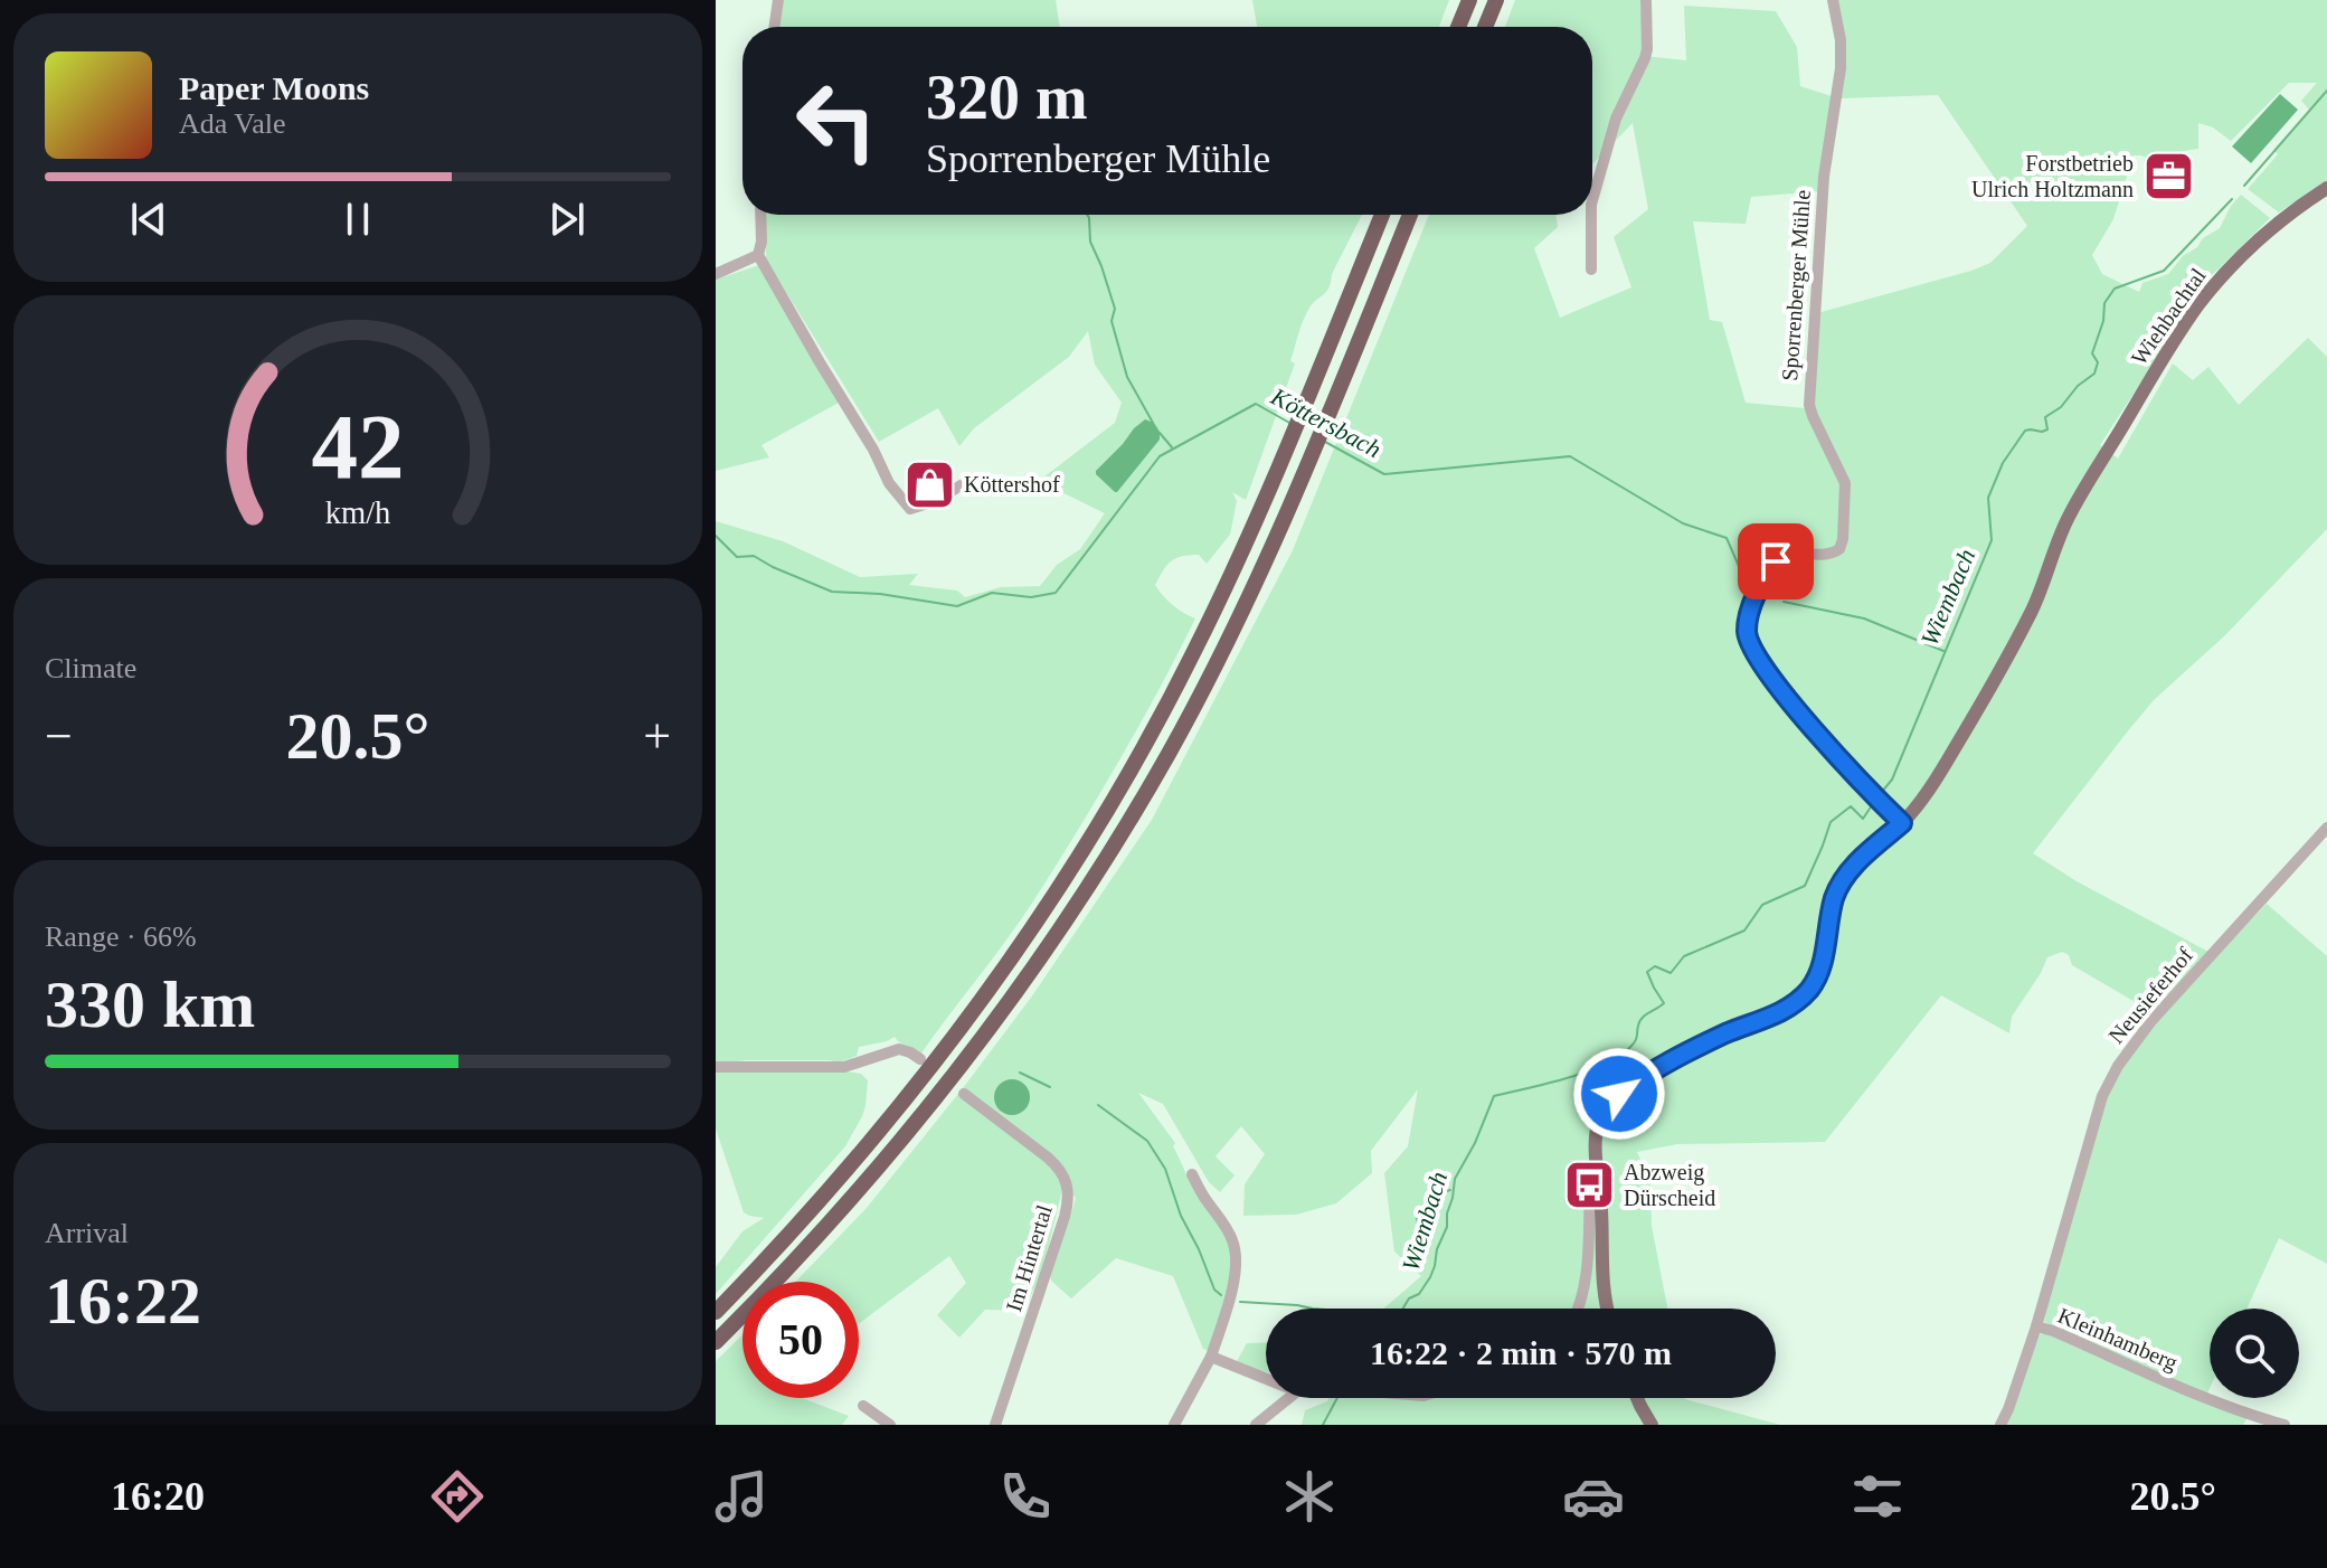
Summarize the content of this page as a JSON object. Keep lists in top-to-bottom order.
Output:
{
  "streets": {
    "main road": ["Wiehbachtal"],
    "street": [
      "Sporrenberger Mühle",
      "Neusieferhof",
      "Im Hintertal",
      "Kleinhamberg"
    ]
  },
  "crossings": [
    ["Sporrenberger Mühle", "Wiehbachtal"],
    ["Neusieferhof", "Kleinhamberg"]
  ],
  "water": ["Köttersbach", "Wiembach"],
  "places": {
    "office": ["Forstbetrieb Ulrich Holtzmann"],
    "shop": ["Köttershof"],
    "bus stop": ["Abzweig Dürscheid"]
  },
  "page": {
    "turn": ["320 m", "Sporrenberger Mühle"],
    "song": ["Paper Moons", "Ada Vale"],
    "tile": [
      "Climate",
      ["Range · 66%", "330 km"],
      ["Arrival", "16:22"]
    ],
    "heat": ["−", "20.5°", "+"],
    "limit": "50",
    "trip": "16:22 · 2 min · 570 m",
    "tabs": ["16:20", "20.5°"],
    "gauge": ["42", "km/h"]
  }
}
